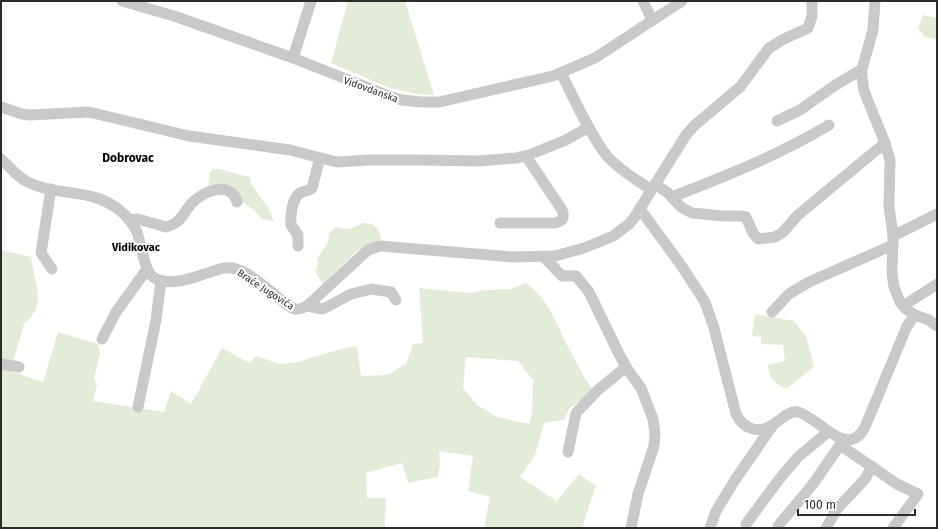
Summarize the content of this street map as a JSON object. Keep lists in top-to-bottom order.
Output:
{
  "streets": {
    "street": ["Vidovdanska", "Braće Jugovića"]
  },
  "districts": ["Dobrovac", "Vidikovac"],
  "scale_bar": "100 m"
}
